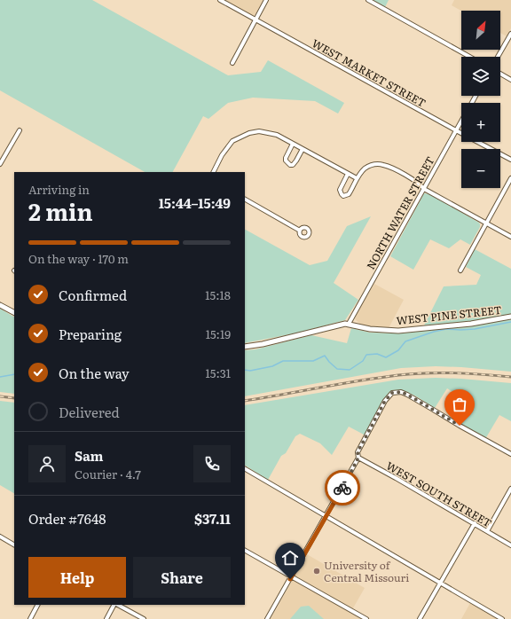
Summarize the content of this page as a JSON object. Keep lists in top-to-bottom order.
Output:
{
  "streets": {
    "street": [
      "WEST MARKET STREET",
      "NORTH WATER STREET",
      "WEST PINE STREET",
      "WEST SOUTH STREET"
    ]
  },
  "crossings": [
    ["WEST MARKET STREET", "NORTH WATER STREET"],
    ["NORTH WATER STREET", "WEST PINE STREET"]
  ],
  "places": ["University of Central Missouri"],
  "north": "top right",
  "page": {
    "map_buttons": ["+", "−"],
    "heading": ["2 min", "Arriving in", "15:44–15:49"],
    "panel": [
      "Sam",
      "Courier · 4.7",
      "Order #7648",
      "$37.11"
    ],
    "bar": "On the way · 170 m",
    "list": [
      ["Confirmed", "15:18"],
      ["Preparing", "15:19"],
      ["On the way", "15:31"],
      "Delivered"
    ],
    "buttons": ["Help", "Share"]
  }
}
